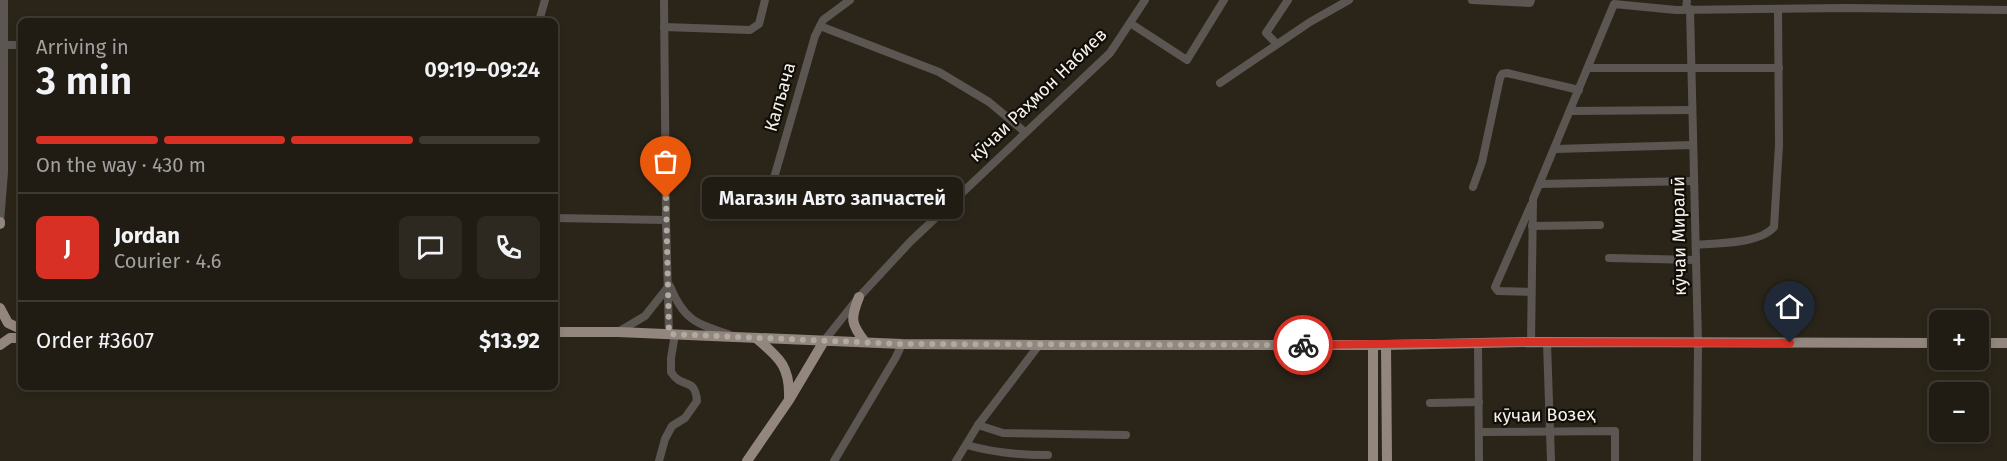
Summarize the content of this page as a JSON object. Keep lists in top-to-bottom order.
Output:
{
  "streets": {
    "main road": ["кӯчаи Раҳмон Набиев"],
    "street": ["Калъача", "кӯчаи Миралӣ", "кӯчаи Возеҳ"]
  },
  "places": ["Магазин Авто запчастей"],
  "page": {
    "heading": ["3 min", "Arriving in", "09:19–09:24"],
    "panel": [
      "Jordan",
      "Courier · 4.6",
      "Order #3607",
      "$13.92"
    ],
    "bar": "On the way · 430 m",
    "bubble": "Магазин Авто запчастей",
    "round": "J",
    "map_buttons": ["+", "−"]
  }
}
